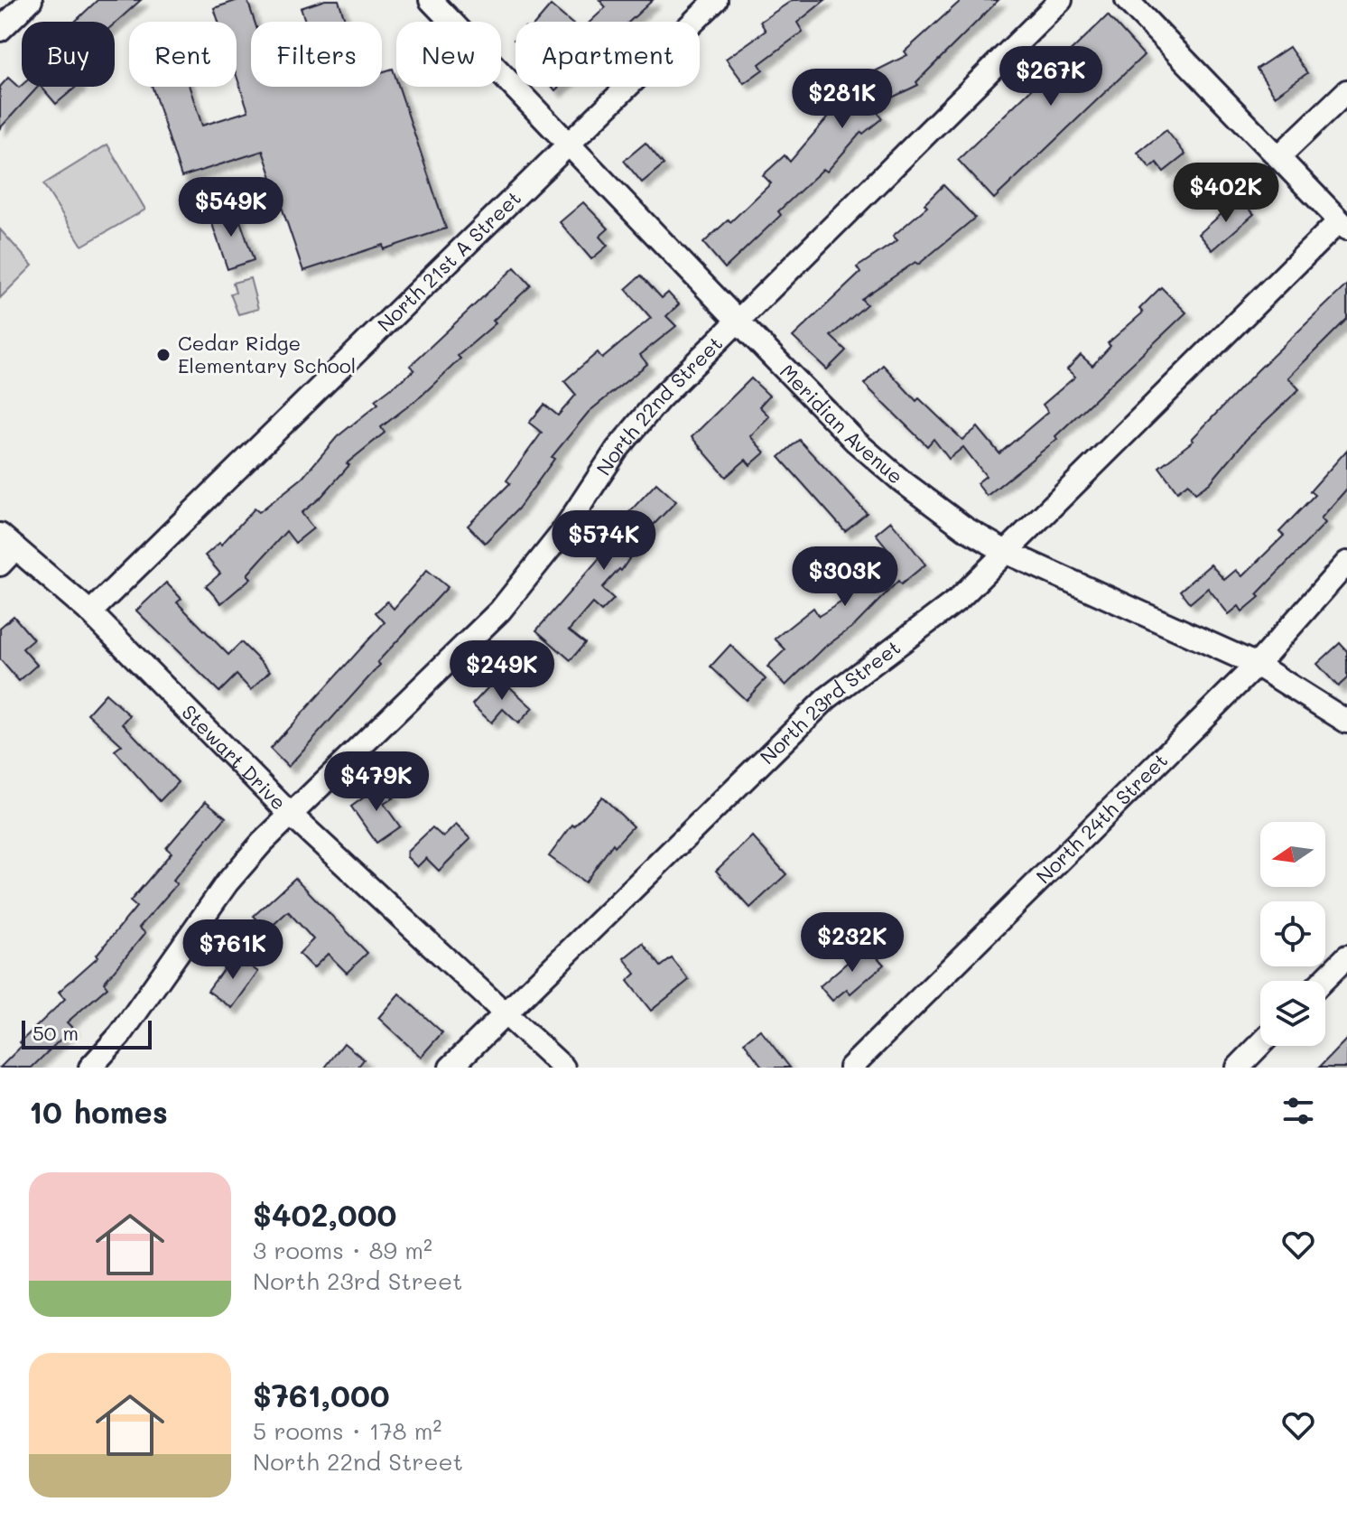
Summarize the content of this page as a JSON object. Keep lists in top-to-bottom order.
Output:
{
  "streets": {
    "street": [
      "North 21st A Street",
      "North 22nd Street",
      "Meridian Avenue",
      "North 23rd Street",
      "Stewart Drive",
      "North 24th Street"
    ]
  },
  "crossings": [
    ["North 21st A Street", "Meridian Avenue"],
    ["North 21st A Street", "Stewart Drive"],
    ["North 22nd Street", "Meridian Avenue"],
    ["North 22nd Street", "Stewart Drive"],
    ["Meridian Avenue", "North 23rd Street"],
    ["Meridian Avenue", "North 24th Street"],
    ["North 23rd Street", "Stewart Drive"]
  ],
  "places": ["Cedar Ridge Elementary School"],
  "scale_bar": "50 m",
  "north": "left",
  "page": {
    "chip": [
      "Buy",
      "Rent",
      "Filters",
      "New",
      "Apartment"
    ],
    "price": [
      "$267K",
      "$281K",
      "$402K",
      "$549K",
      "$574K",
      "$303K",
      "$249K",
      "$479K",
      "$232K",
      "$761K"
    ],
    "scale": "50 m",
    "heading": "10 homes",
    "list": [
      {
        "name": "$402,000",
        "note": "3 rooms · 89 m² · North 23rd Street"
      },
      {
        "name": "$761,000",
        "note": "5 rooms · 178 m² · North 22nd Street"
      }
    ]
  }
}
